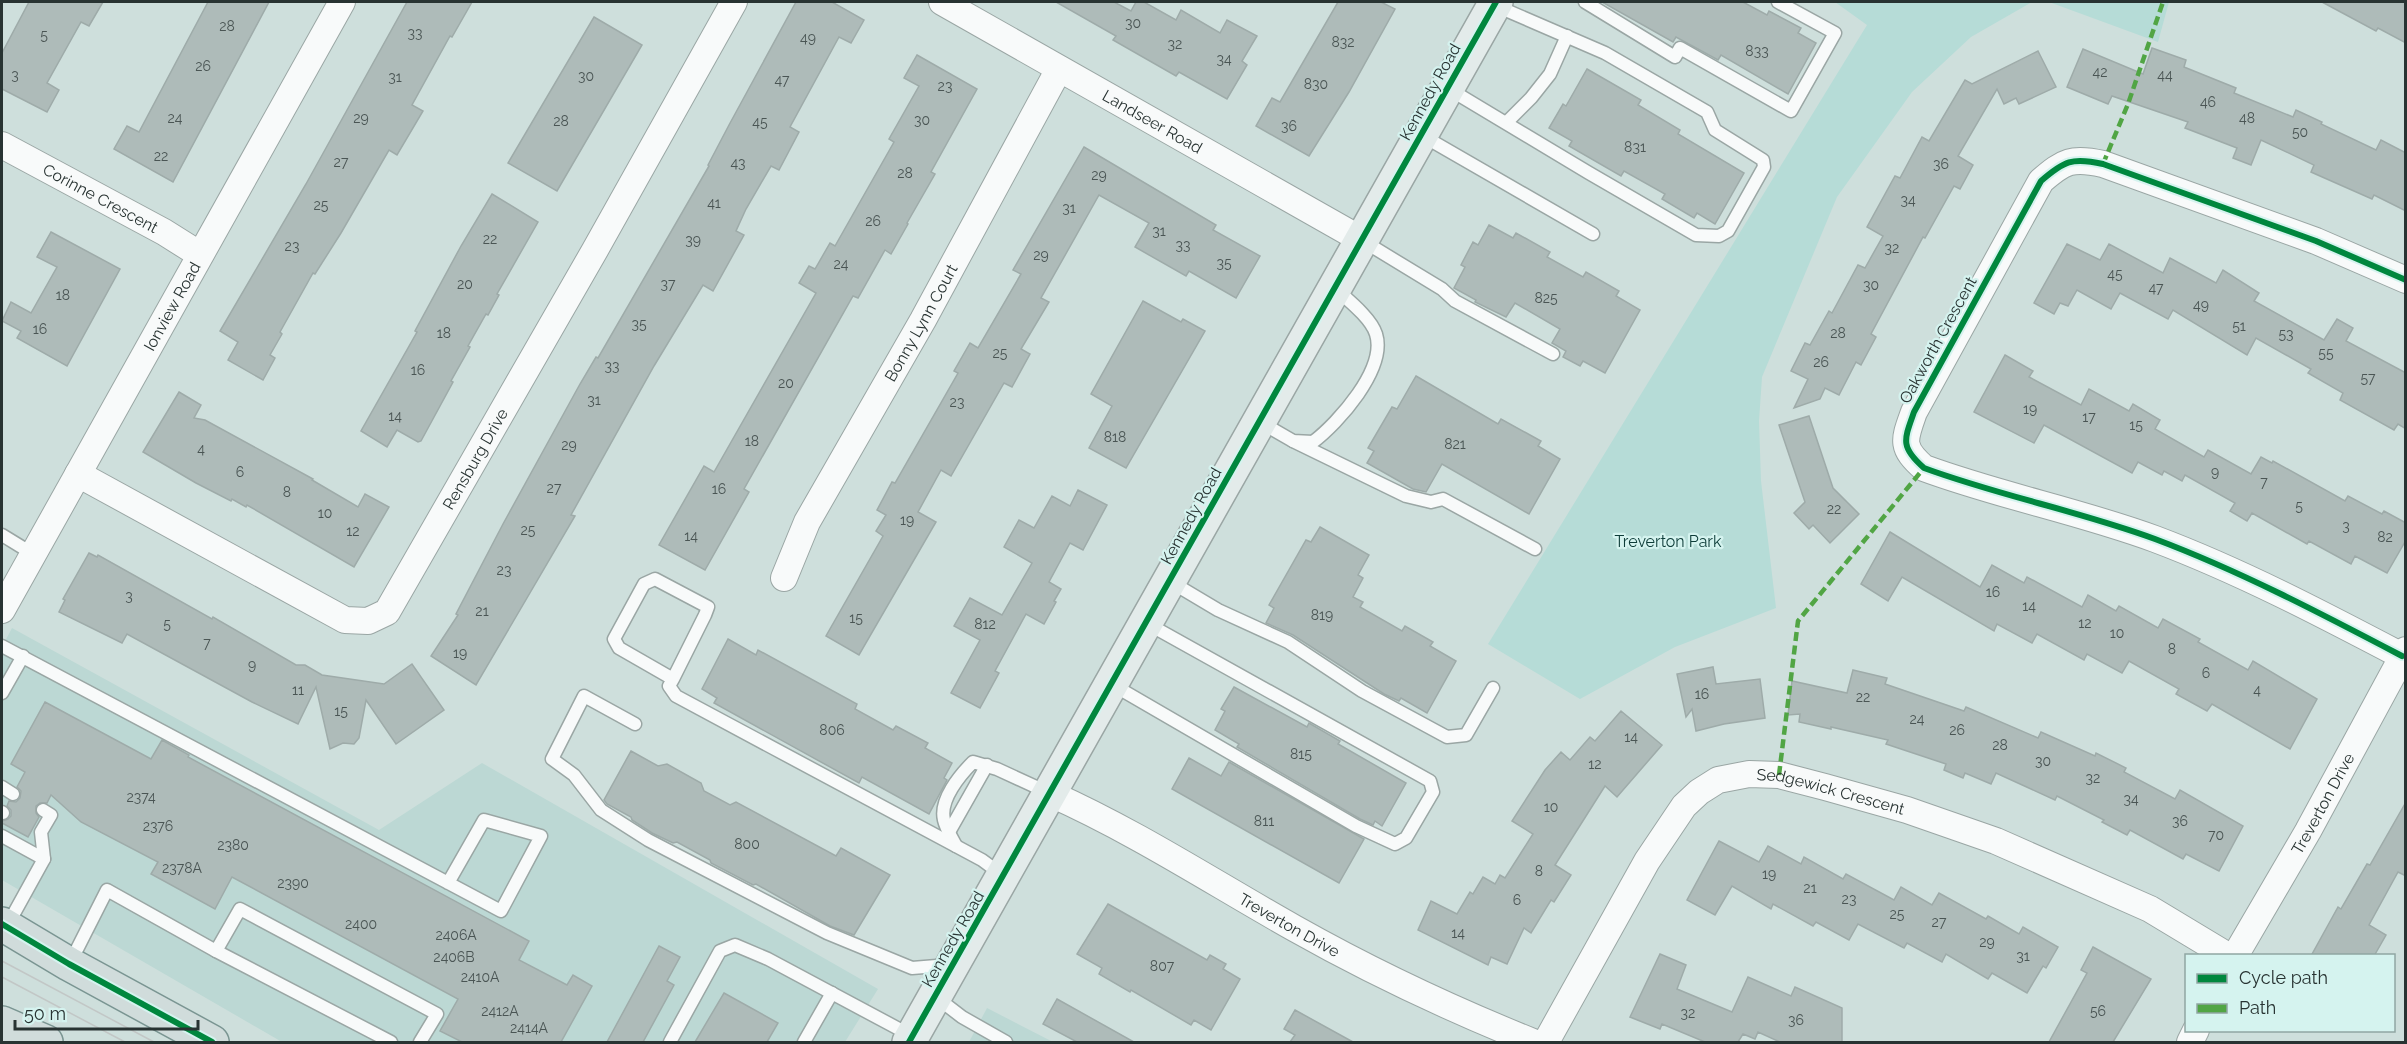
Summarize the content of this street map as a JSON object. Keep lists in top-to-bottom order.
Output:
{
  "streets": {
    "main road": ["Kennedy Road"],
    "street": [
      "Landseer Road",
      "Corinne Crescent",
      "Ionview Road",
      "Bonny Lynn Court",
      "Oakworth Crescent",
      "Rensburg Drive",
      "Sedgewick Crescent",
      "Treverton Drive"
    ]
  },
  "crossings": [
    ["Kennedy Road", "Landseer Road"],
    ["Kennedy Road", "Treverton Drive"],
    ["Landseer Road", "Bonny Lynn Court"],
    ["Corinne Crescent", "Ionview Road"],
    ["Ionview Road", "Rensburg Drive"],
    ["Oakworth Crescent", "Treverton Drive"]
  ],
  "parks": ["Treverton Park"],
  "house_numbers": [
    "30",
    "28",
    "33",
    "5",
    "49",
    "832",
    "32",
    "833",
    "34",
    "26",
    "42",
    "3",
    "44",
    "30",
    "31",
    "47",
    "830",
    "23",
    "46",
    "24",
    "29",
    "48",
    "30",
    "28",
    "45",
    "36",
    "50",
    "831",
    "22",
    "27",
    "43",
    "36",
    "28",
    "29",
    "34",
    "41",
    "25",
    "31",
    "26",
    "31",
    "22",
    "39",
    "33",
    "23",
    "32",
    "29",
    "35",
    "24",
    "45",
    "20",
    "37",
    "30",
    "47",
    "18",
    "825",
    "49",
    "35",
    "51",
    "16",
    "18",
    "28",
    "53",
    "25",
    "55",
    "26",
    "33",
    "16",
    "57",
    "20",
    "31",
    "23",
    "19",
    "14",
    "17",
    "15",
    "818",
    "18",
    "821",
    "29",
    "4",
    "6",
    "9",
    "7",
    "27",
    "16",
    "8",
    "5",
    "22",
    "10",
    "19",
    "3",
    "25",
    "12",
    "14",
    "82",
    "23",
    "16",
    "3",
    "14",
    "21",
    "819",
    "15",
    "12",
    "5",
    "812",
    "10",
    "7",
    "8",
    "19",
    "9",
    "6",
    "11",
    "4",
    "16",
    "22",
    "15",
    "24",
    "806",
    "26",
    "14",
    "28",
    "815",
    "30",
    "12",
    "32",
    "2374",
    "34",
    "10",
    "811",
    "36",
    "2376",
    "70",
    "800",
    "2380",
    "2378A",
    "8",
    "19",
    "2390",
    "21",
    "23",
    "6",
    "25",
    "27",
    "2400",
    "14",
    "2406A",
    "29",
    "31",
    "2406B",
    "807",
    "2410A",
    "2412A",
    "56",
    "32",
    "36",
    "2414A"
  ],
  "legend": ["Cycle path", "Path"],
  "scale_bar": "50 m"
}
